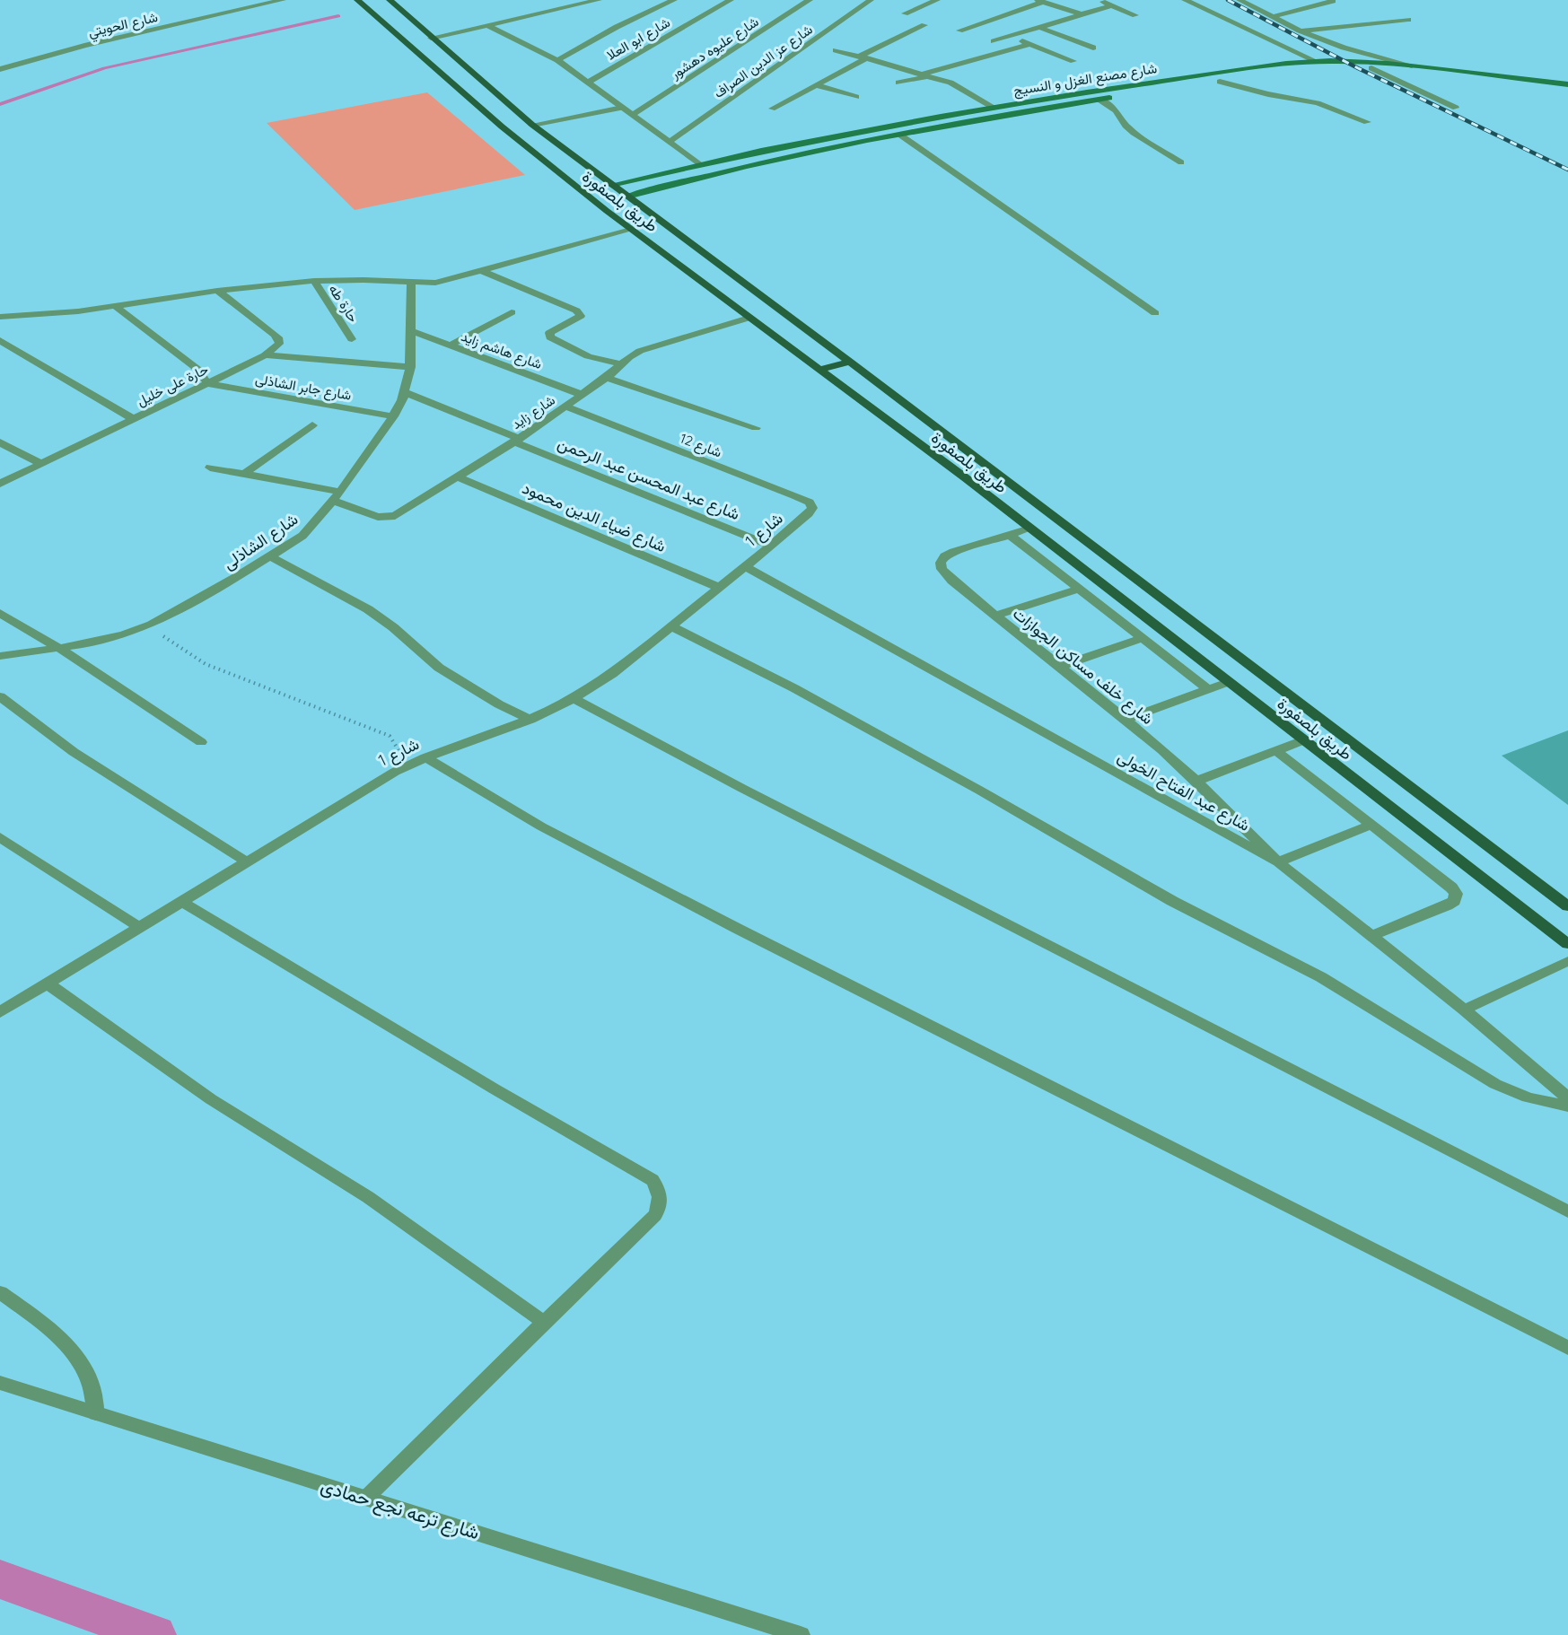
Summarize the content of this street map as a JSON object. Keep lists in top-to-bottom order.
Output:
{
  "streets": {
    "main road": ["شارع مصنع الغزل و النسيج", "طريق بلصفورة"],
    "street": [
      "شارع الحويتي",
      "شارع ابو العلا",
      "شارع عليوه دهشور",
      "شارع عز الدين الصراف",
      "حارة طه",
      "شارع هاشم زايد",
      "حارة على خليل",
      "شارع جابر الشاذلى",
      "شارع زايد",
      "شارع 12",
      "شارع عبد المحسن عبد الرحمن",
      "شارع ضياء الدين محمود",
      "شارع 1",
      "شارع الشاذلى",
      "شارع خلف مساكن الجوازات",
      "شارع عبد الفتاح الخولى",
      "شارع ترعه نجع حمادى"
    ]
  },
  "crossings": [
    ["شارع مصنع الغزل و النسيج", "طريق بلصفورة"],
    ["طريق بلصفورة", "شارع زايد"],
    ["طريق بلصفورة", "شارع خلف مساكن الجوازات"],
    ["شارع هاشم زايد", "شارع زايد"],
    ["شارع هاشم زايد", "شارع الشاذلى"],
    ["حارة على خليل", "شارع جابر الشاذلى"],
    ["شارع جابر الشاذلى", "شارع الشاذلى"],
    ["شارع زايد", "شارع 12"],
    ["شارع زايد", "شارع عبد المحسن عبد الرحمن"],
    ["شارع زايد", "شارع ضياء الدين محمود"],
    ["شارع زايد", "شارع الشاذلى"],
    ["شارع 12", "شارع 1"],
    ["شارع عبد المحسن عبد الرحمن", "شارع 1"],
    ["شارع عبد المحسن عبد الرحمن", "شارع الشاذلى"],
    ["شارع ضياء الدين محمود", "شارع 1"],
    ["شارع 1", "شارع عبد الفتاح الخولى"],
    ["شارع خلف مساكن الجوازات", "شارع عبد الفتاح الخولى"]
  ]
}
